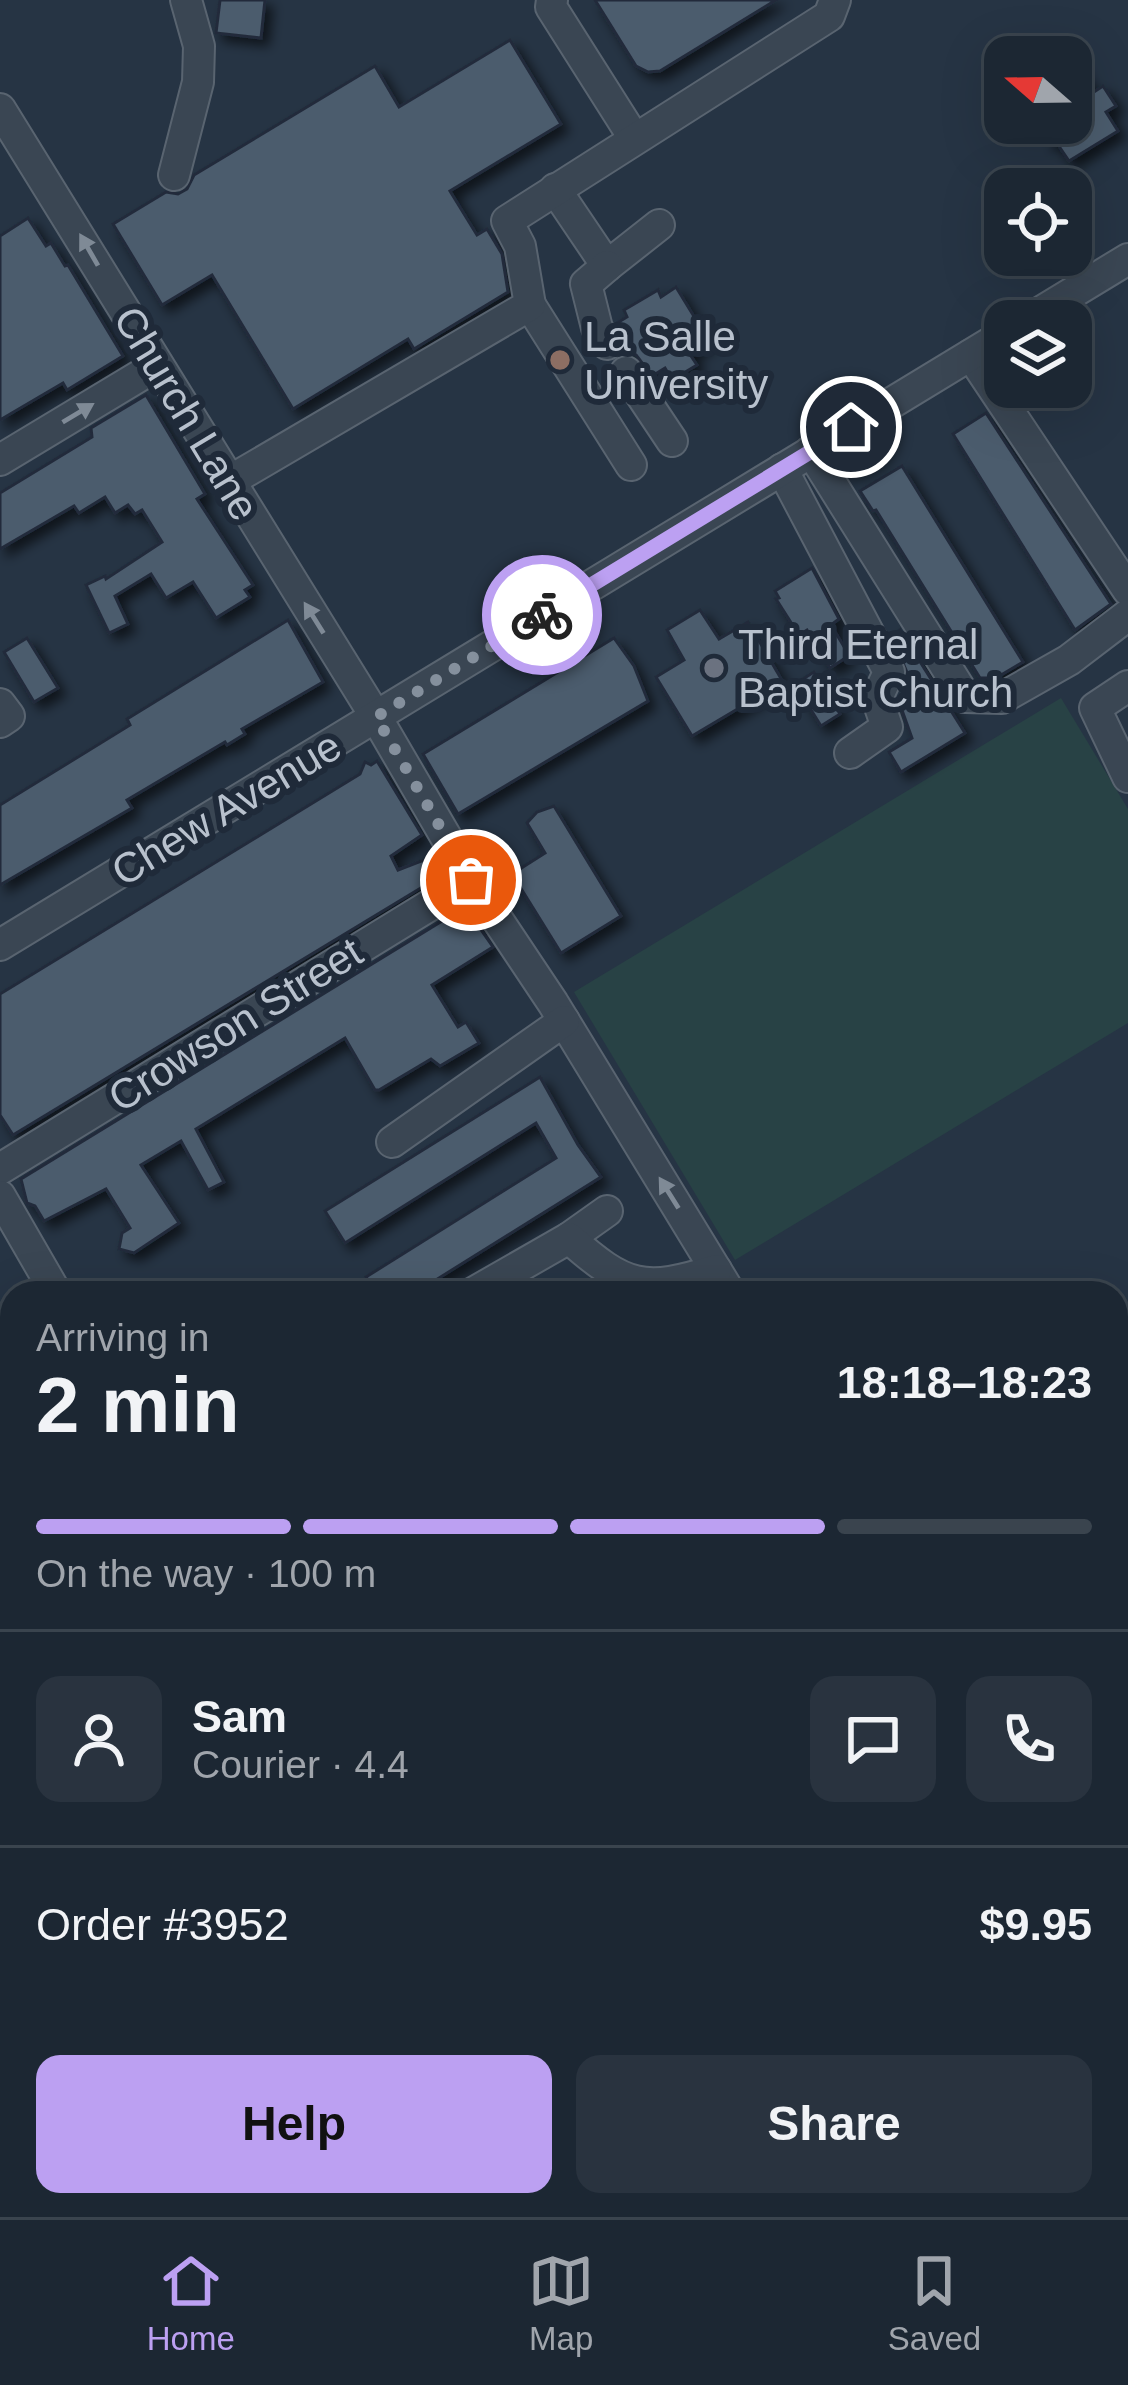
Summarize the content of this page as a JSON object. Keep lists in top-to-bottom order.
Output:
{
  "streets": {
    "street": ["Church Lane", "Chew Avenue", "Crowson Street"]
  },
  "crossings": [
    ["Church Lane", "Chew Avenue"],
    ["Church Lane", "Crowson Street"]
  ],
  "one_way": ["Church Lane"],
  "places": ["La Salle University", "Third Eternal Baptist Church"],
  "north": "left",
  "page": {
    "heading": ["2 min", "Arriving in", "18:18–18:23"],
    "panel": [
      "Sam",
      "Courier · 4.4",
      "Order #3952",
      "$9.95"
    ],
    "bar": "On the way · 100 m",
    "buttons": ["Help", "Share"],
    "tabs": ["Home", "Map", "Saved"]
  }
}
